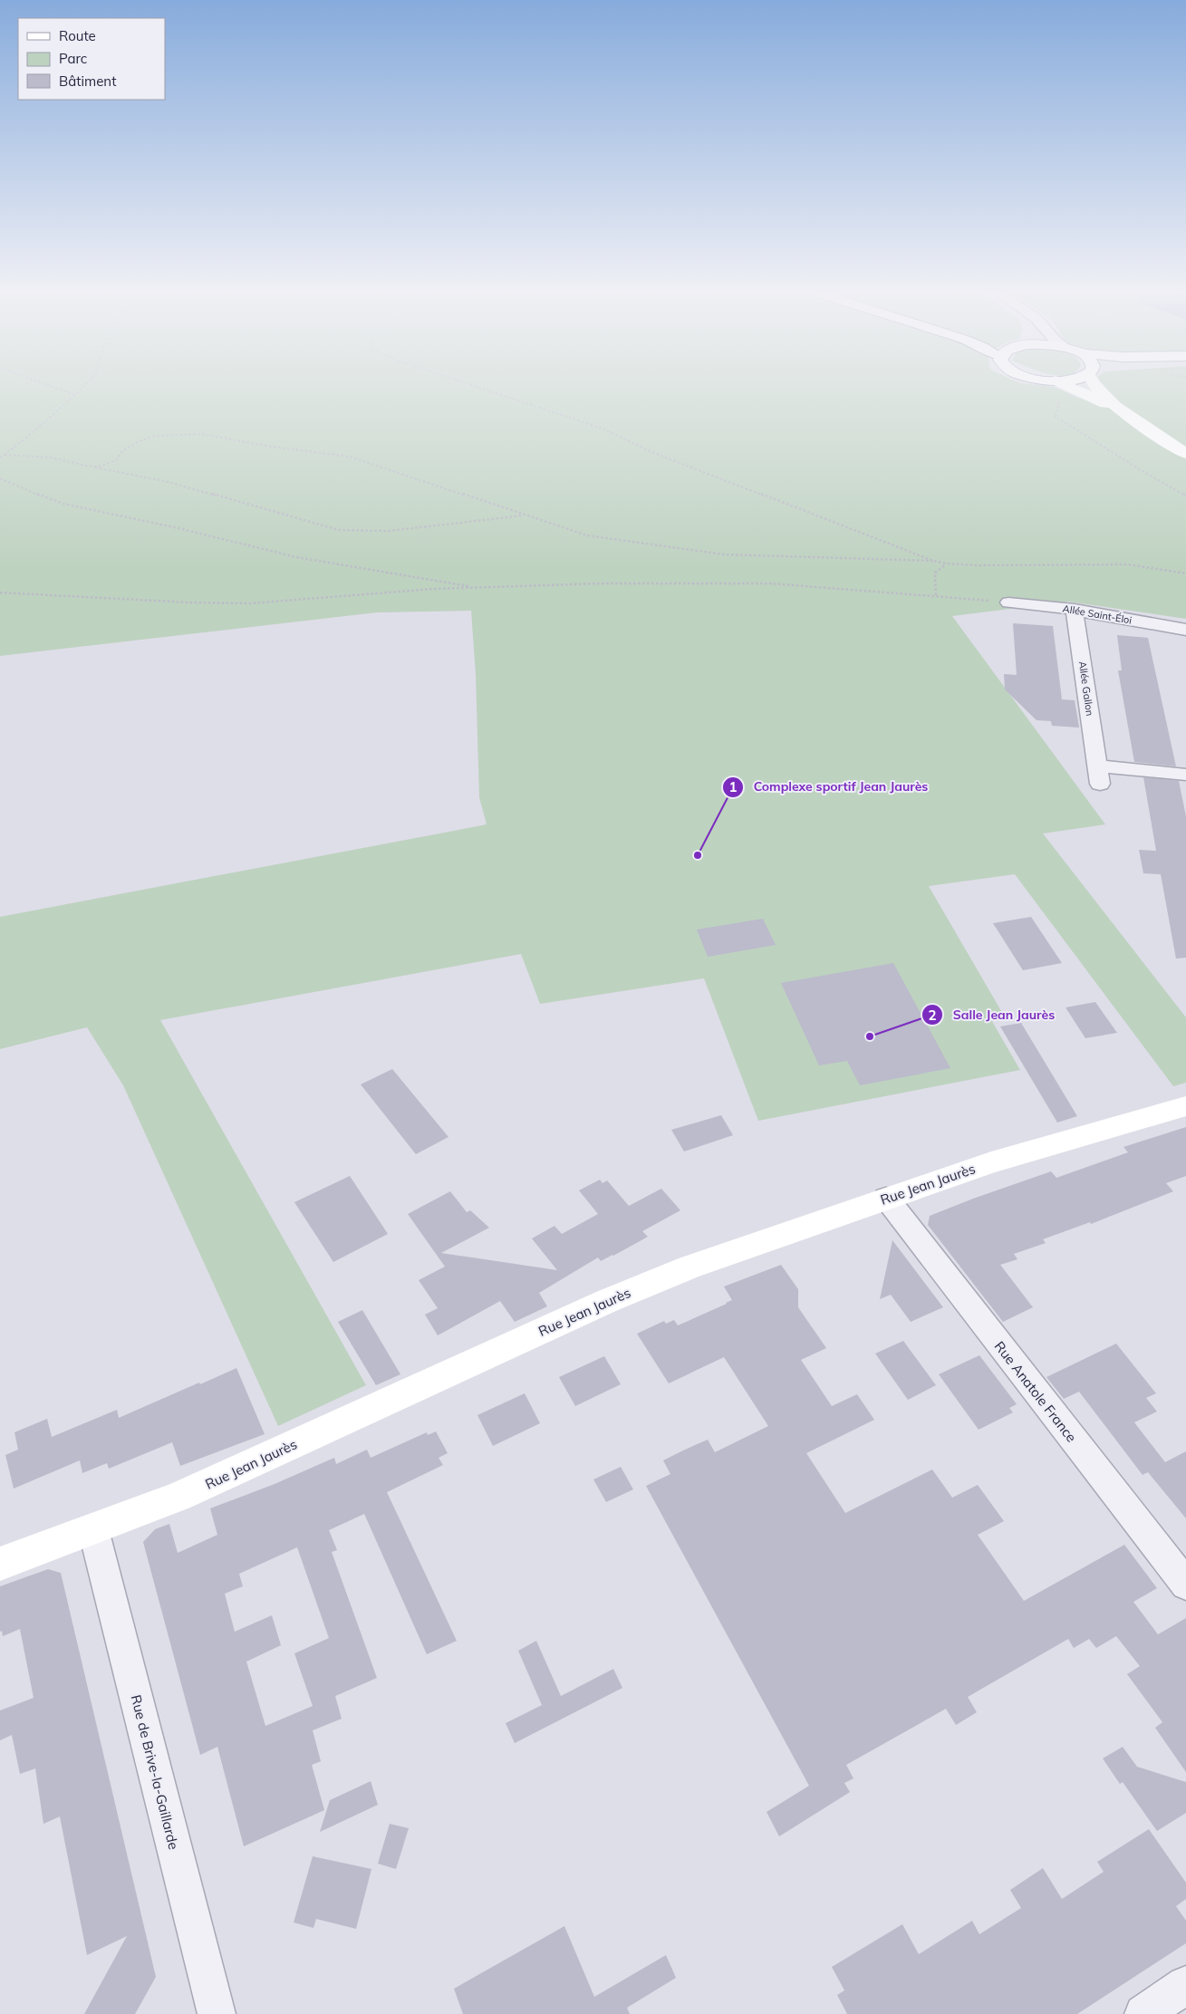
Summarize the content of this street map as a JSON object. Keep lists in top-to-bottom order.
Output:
{
  "streets": {
    "main road": ["Rue Jean Jaurès"],
    "street": [
      "Allée Saint-Éloi",
      "Allée Gallon",
      "Rue Anatole France",
      "Rue de Brive-la-Gaillarde"
    ]
  },
  "crossings": [
    ["Allée Saint-Éloi", "Allée Gallon"],
    ["Rue Jean Jaurès", "Rue Anatole France"],
    ["Rue Jean Jaurès", "Rue de Brive-la-Gaillarde"]
  ],
  "places": ["Complexe sportif Jean Jaurès", "Salle Jean Jaurès"],
  "legend": ["Route", "Parc", "Bâtiment"]
}
